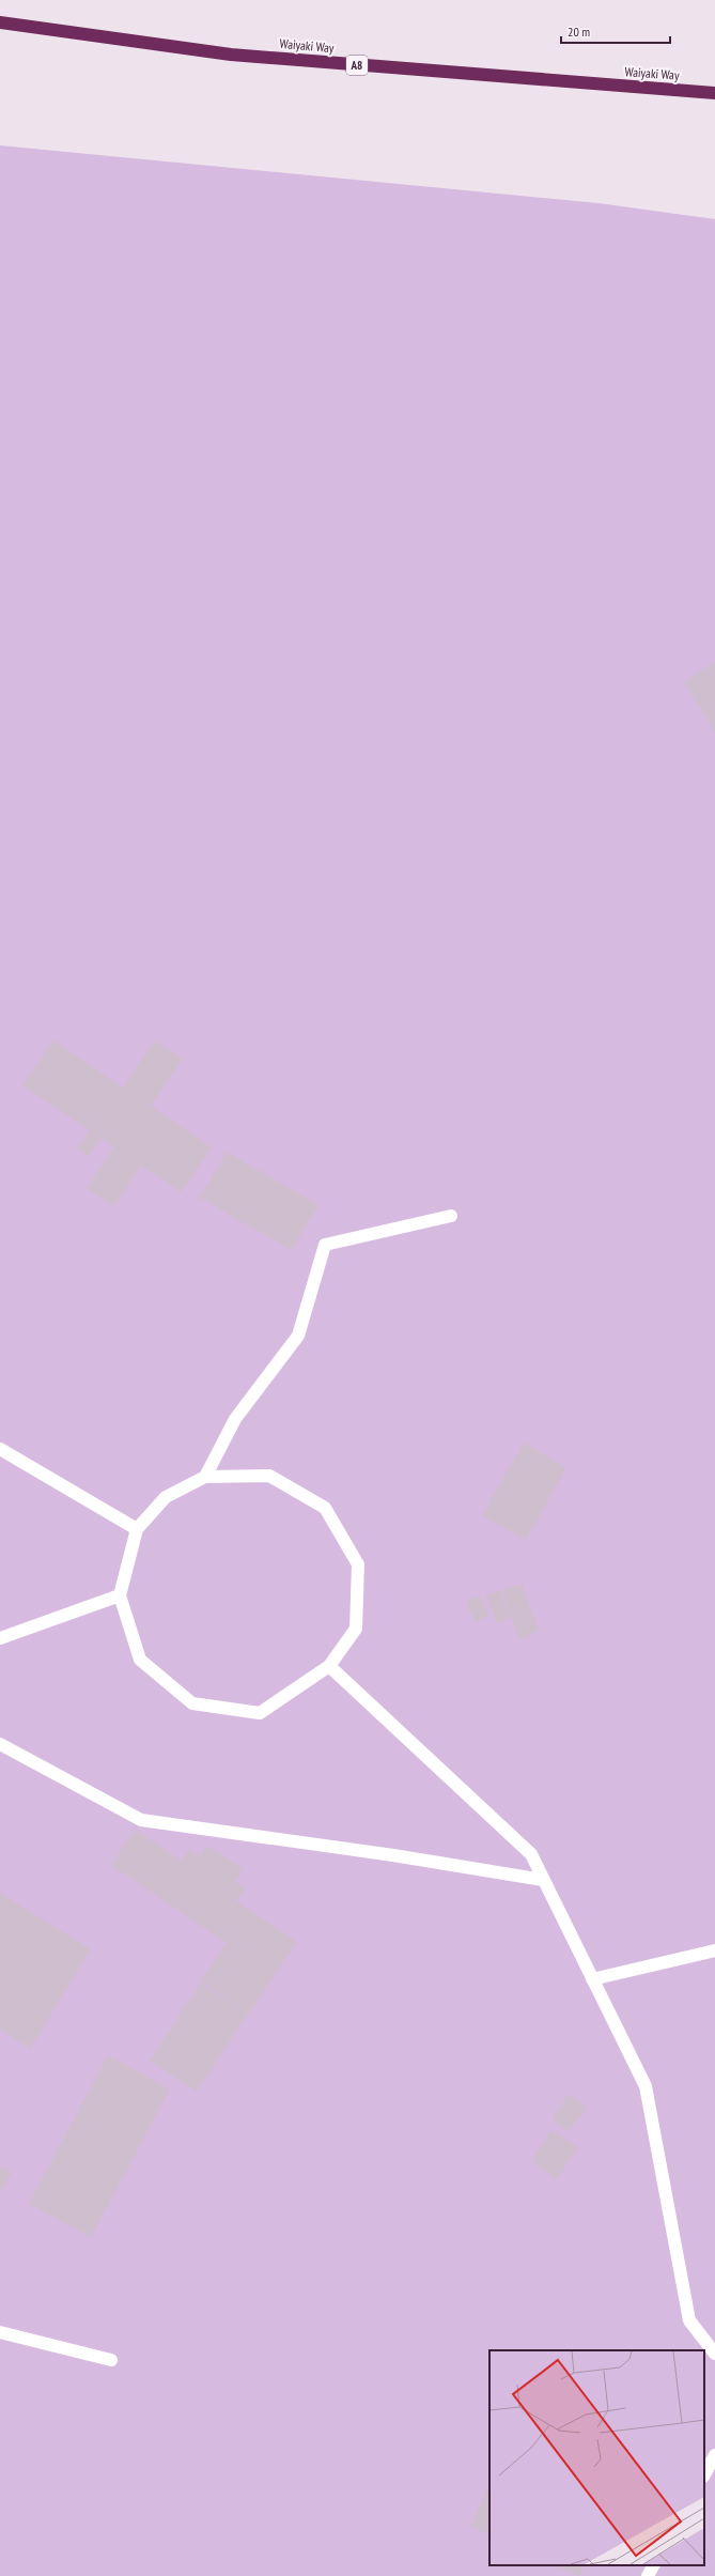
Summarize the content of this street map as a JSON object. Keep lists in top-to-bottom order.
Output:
{
  "streets": {
    "highway": ["Waiyaki Way", "A8"]
  },
  "scale_bar": "20 m"
}
